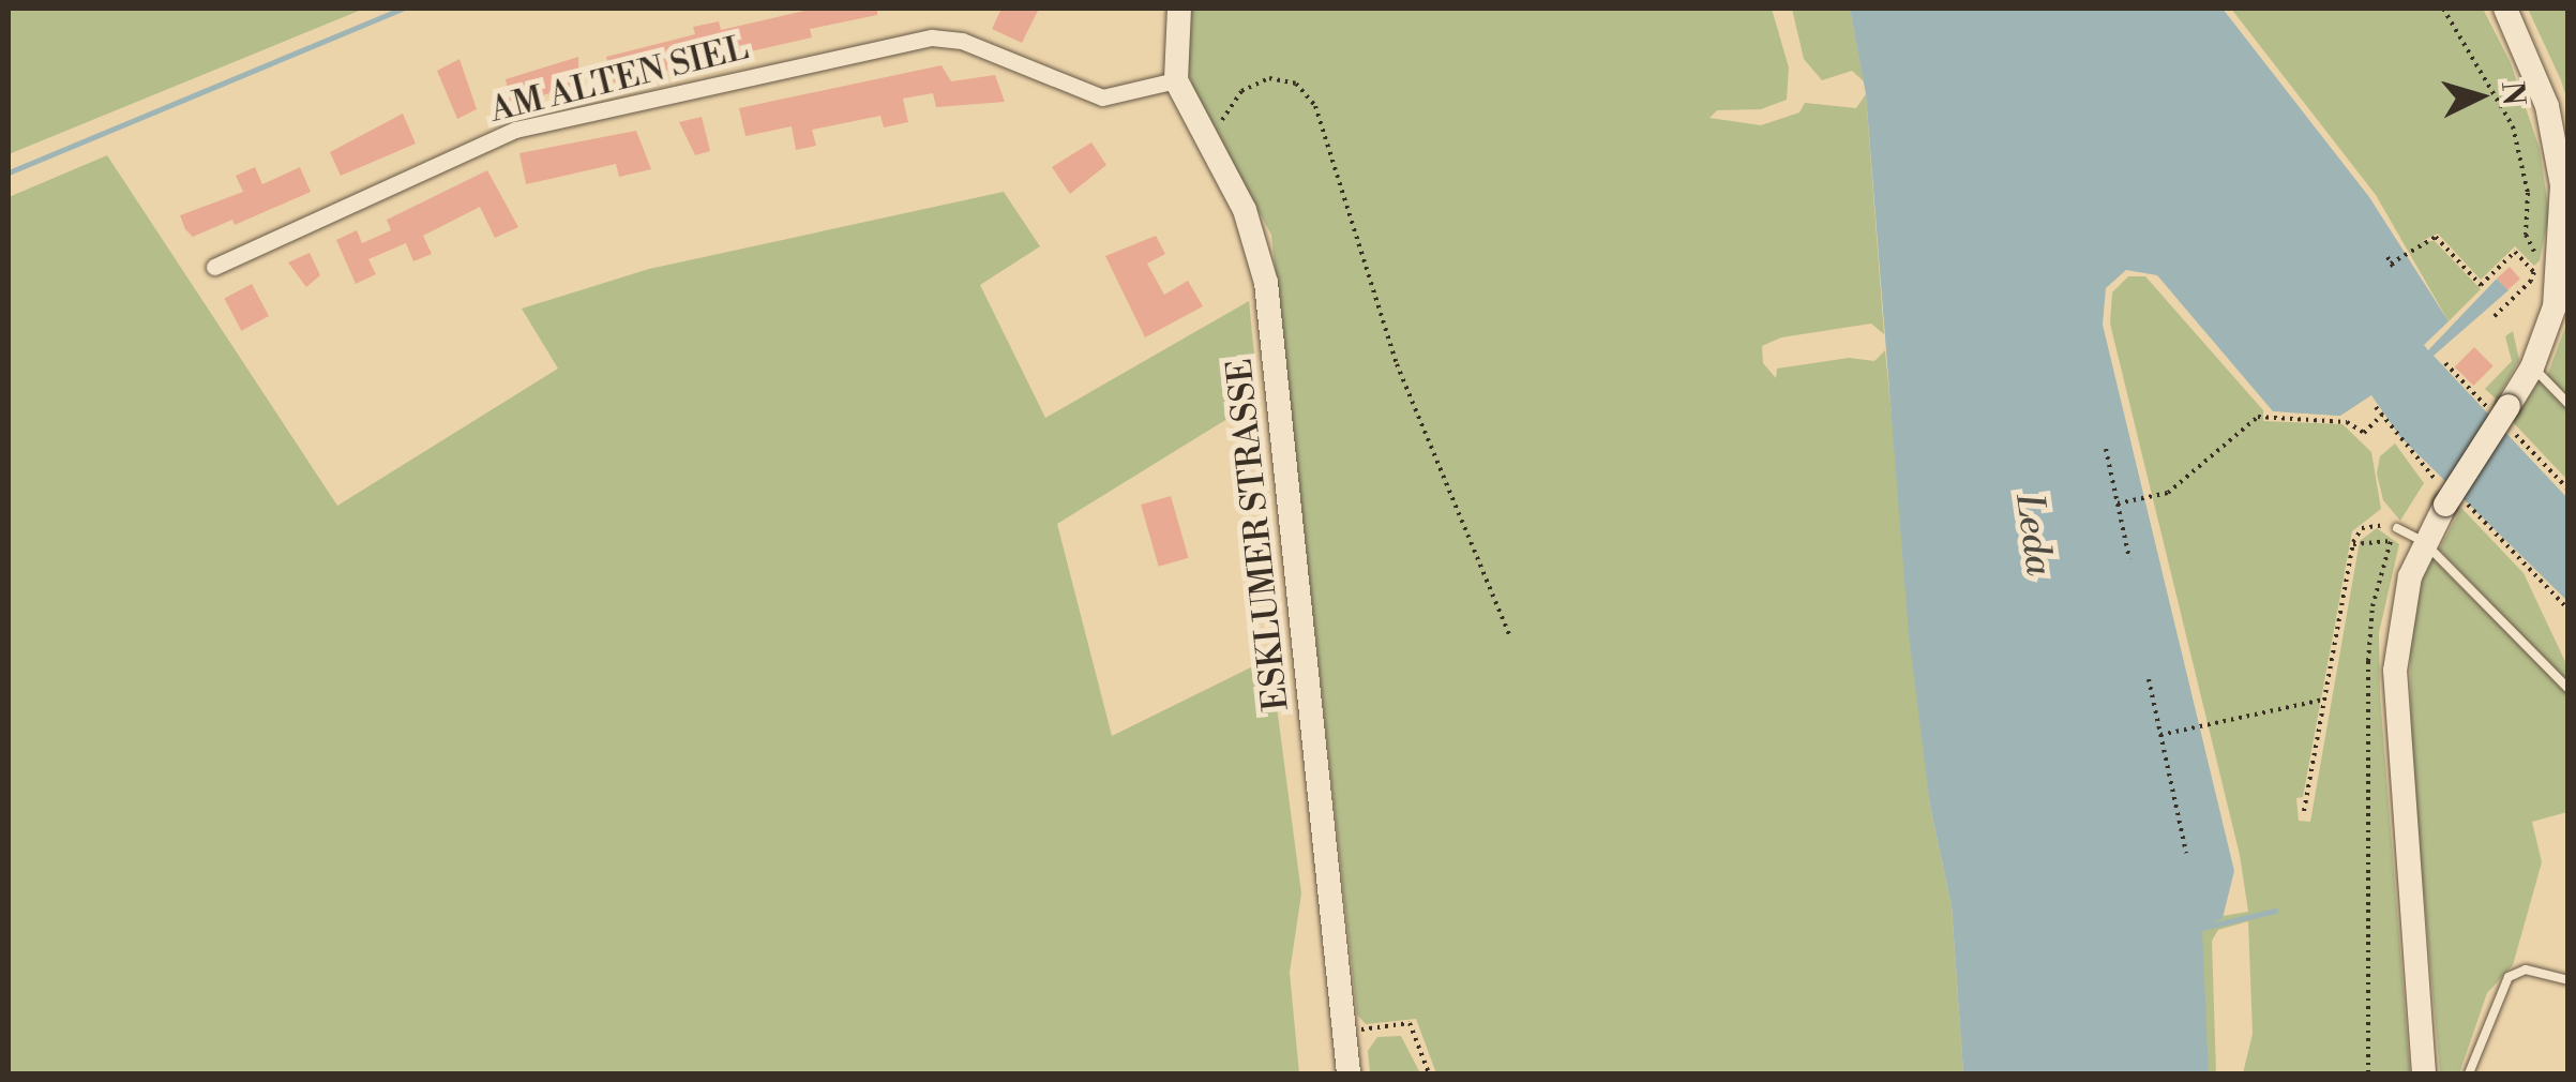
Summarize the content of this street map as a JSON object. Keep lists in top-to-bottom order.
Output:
{
  "streets": {
    "street": ["AM ALTEN SIEL", "ESKLUMER STRASSE"]
  },
  "crossings": [
    ["AM ALTEN SIEL", "ESKLUMER STRASSE"]
  ],
  "water": ["Leda"],
  "north": "right"
}
